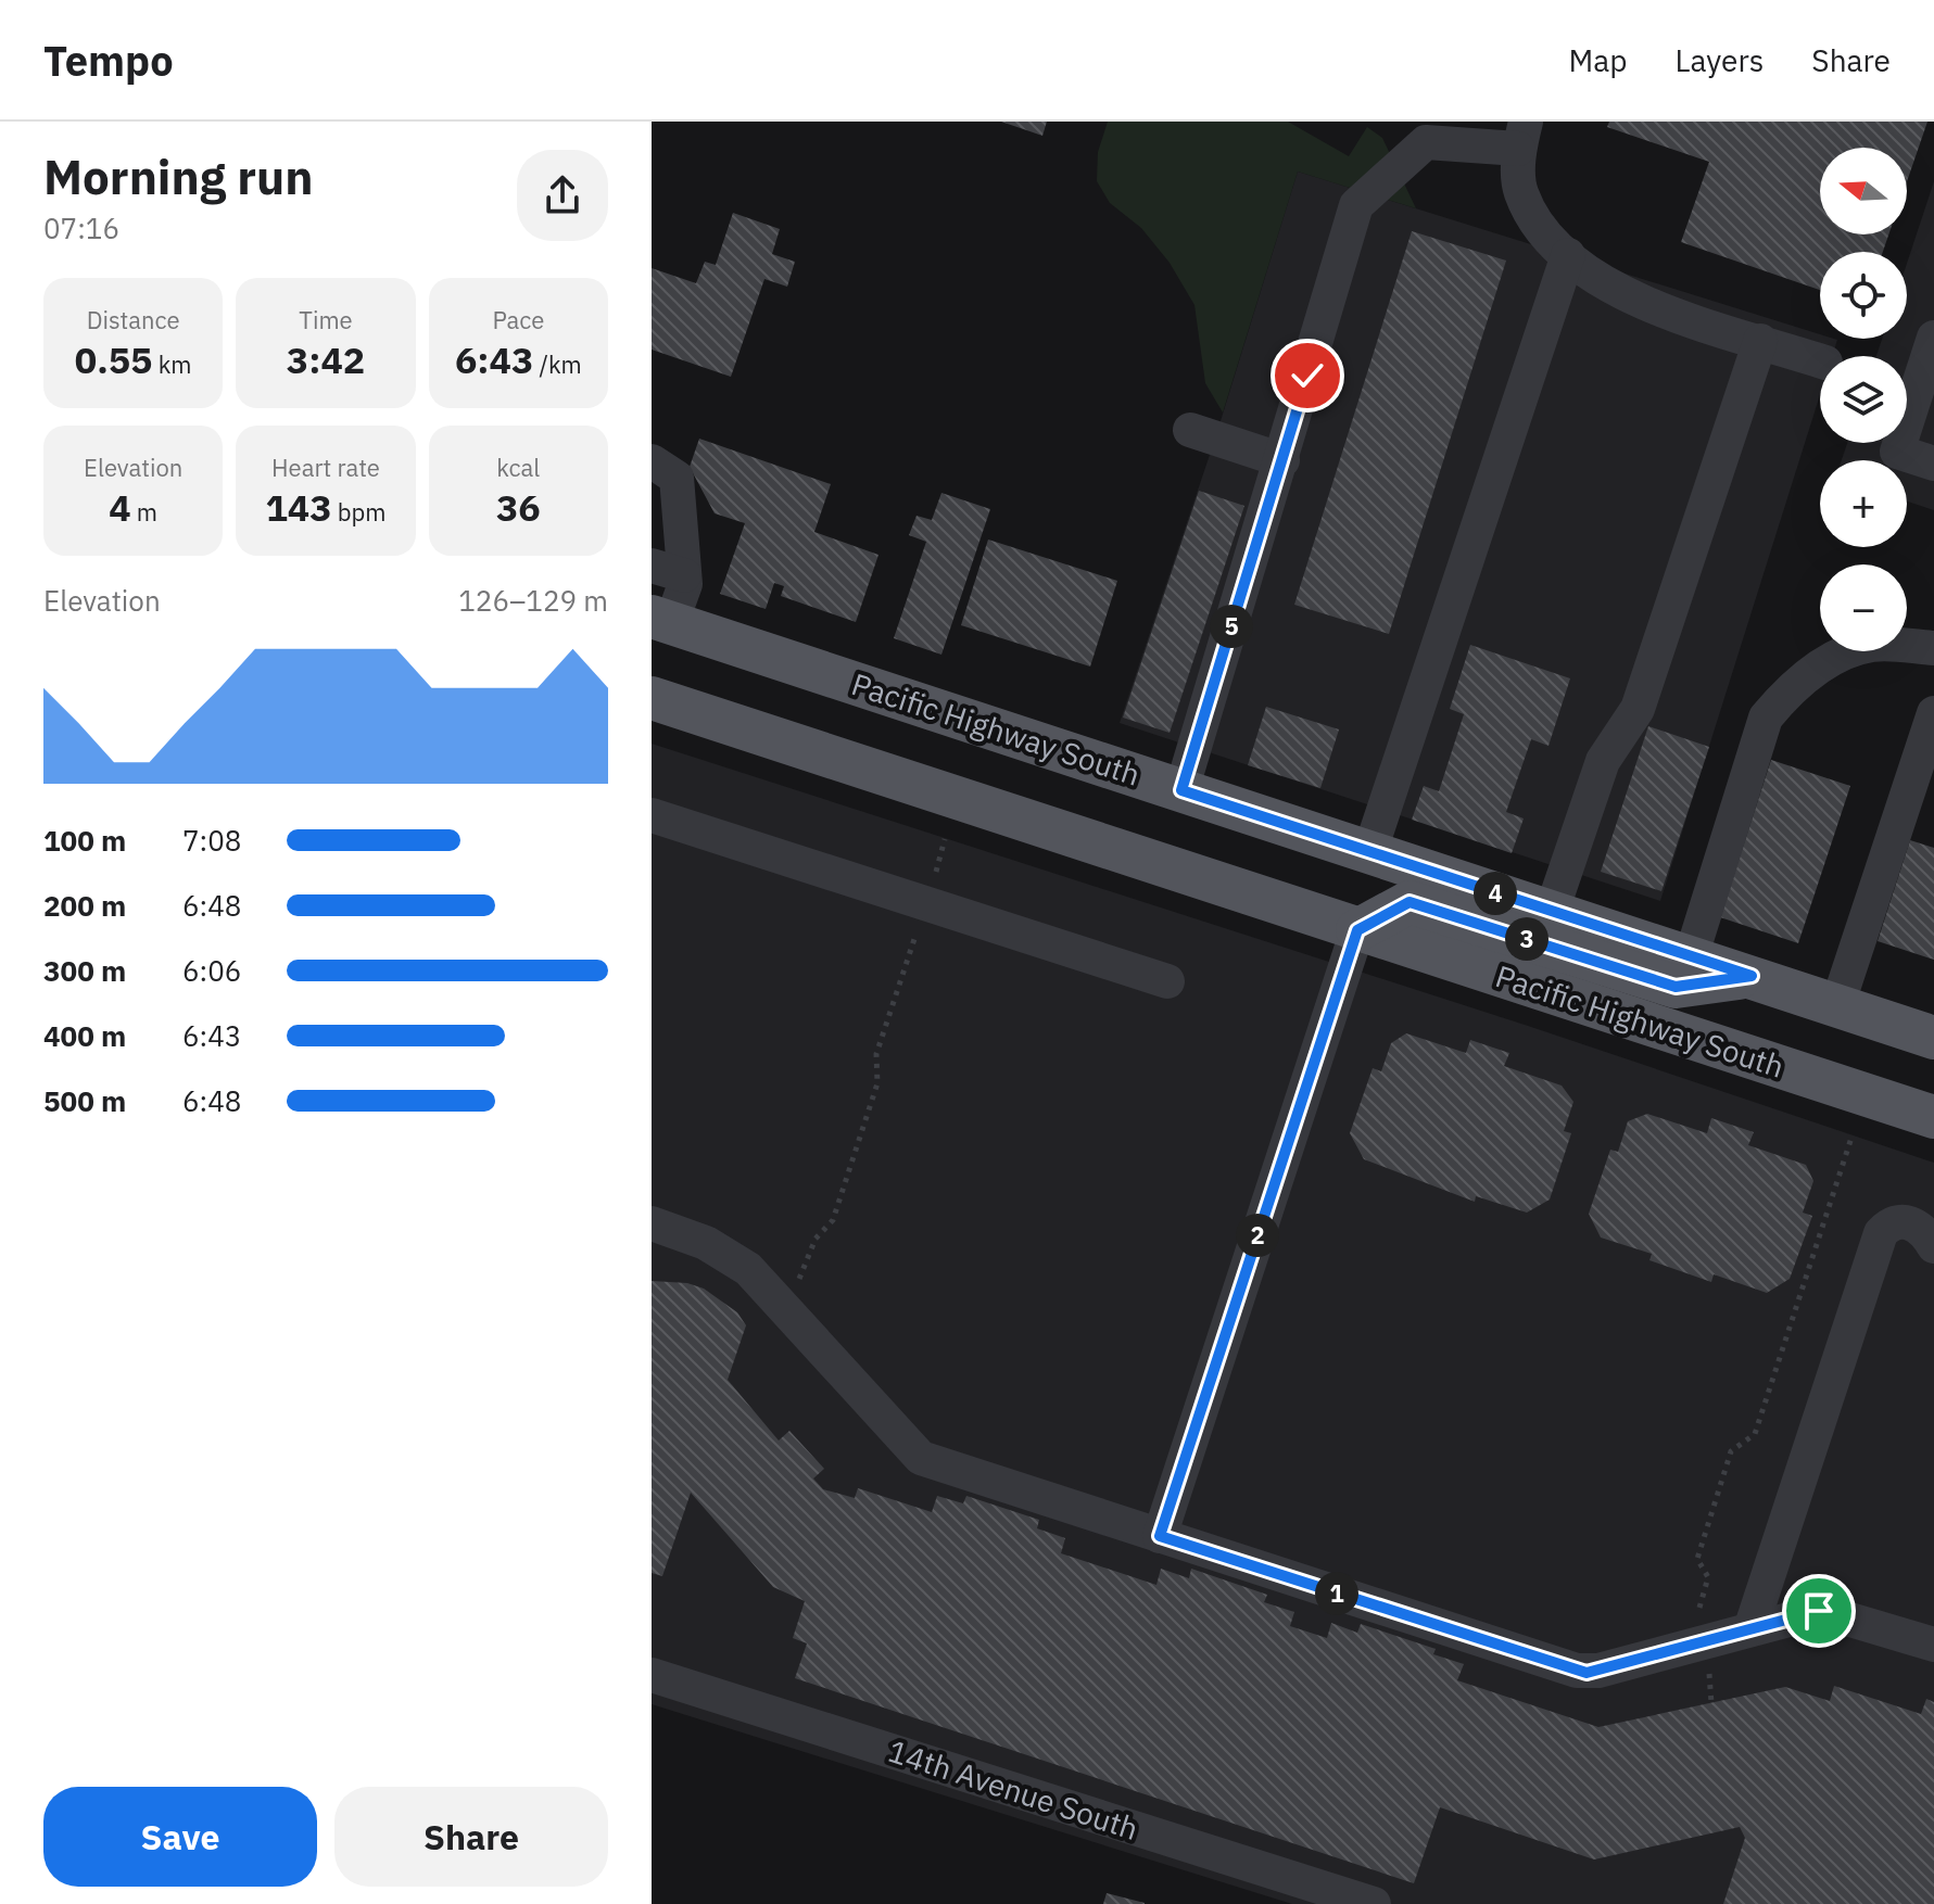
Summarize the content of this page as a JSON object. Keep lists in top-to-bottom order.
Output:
{
  "streets": {
    "main road": ["Pacific Highway South"],
    "lane": ["14th Avenue South"]
  },
  "north": "left",
  "page": {
    "header": "Tempo",
    "nav": ["Map", "Layers", "Share"],
    "heading": ["Morning run", "07:16"],
    "map_buttons": ["+", "−"],
    "stats": [
      ["Distance", "0.55 km"],
      ["Time", "3:42"],
      ["Pace", "6:43 /km"],
      ["Elevation", "4 m"],
      ["Heart rate", "143 bpm"],
      ["kcal", "36"]
    ],
    "chart": ["Elevation", "126–129 m"],
    "pins": [
      "5",
      "4",
      "3",
      "2",
      "1"
    ],
    "list": [
      {
        "name": "100 m",
        "note": "7:08"
      },
      {
        "name": "200 m",
        "note": "6:48"
      },
      {
        "name": "300 m",
        "note": "6:06"
      },
      {
        "name": "400 m",
        "note": "6:43"
      },
      {
        "name": "500 m",
        "note": "6:48"
      }
    ],
    "buttons": ["Save", "Share"]
  }
}
